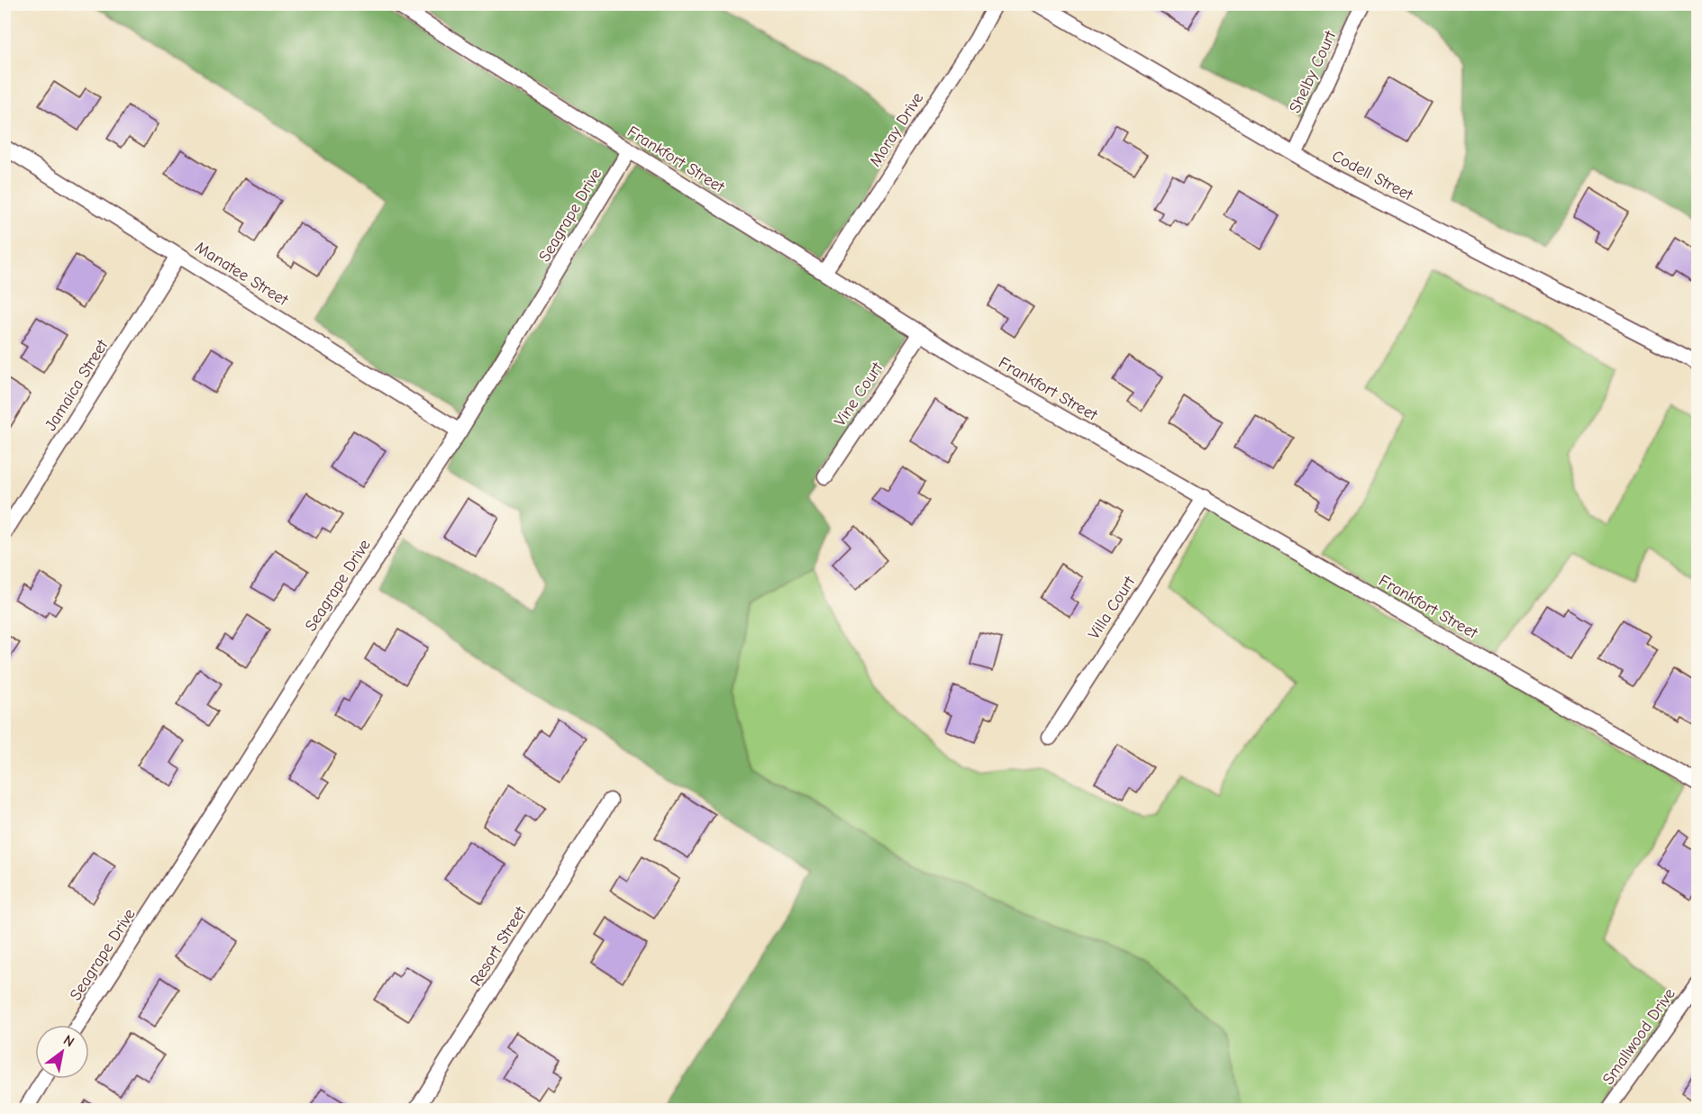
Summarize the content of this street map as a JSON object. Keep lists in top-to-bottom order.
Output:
{
  "streets": {
    "street": [
      "Shelby Court",
      "Moray Drive",
      "Frankfort Street",
      "Codell Street",
      "Seagrape Drive",
      "Manatee Street",
      "Jamaica Street",
      "Vine Court",
      "Villa Court",
      "Resort Street",
      "Smallwood Drive"
    ]
  },
  "crossings": [
    ["Shelby Court", "Codell Street"],
    ["Moray Drive", "Frankfort Street"],
    ["Frankfort Street", "Seagrape Drive"],
    ["Frankfort Street", "Vine Court"],
    ["Frankfort Street", "Villa Court"],
    ["Seagrape Drive", "Manatee Street"],
    ["Manatee Street", "Jamaica Street"]
  ],
  "north": "top right"
}
